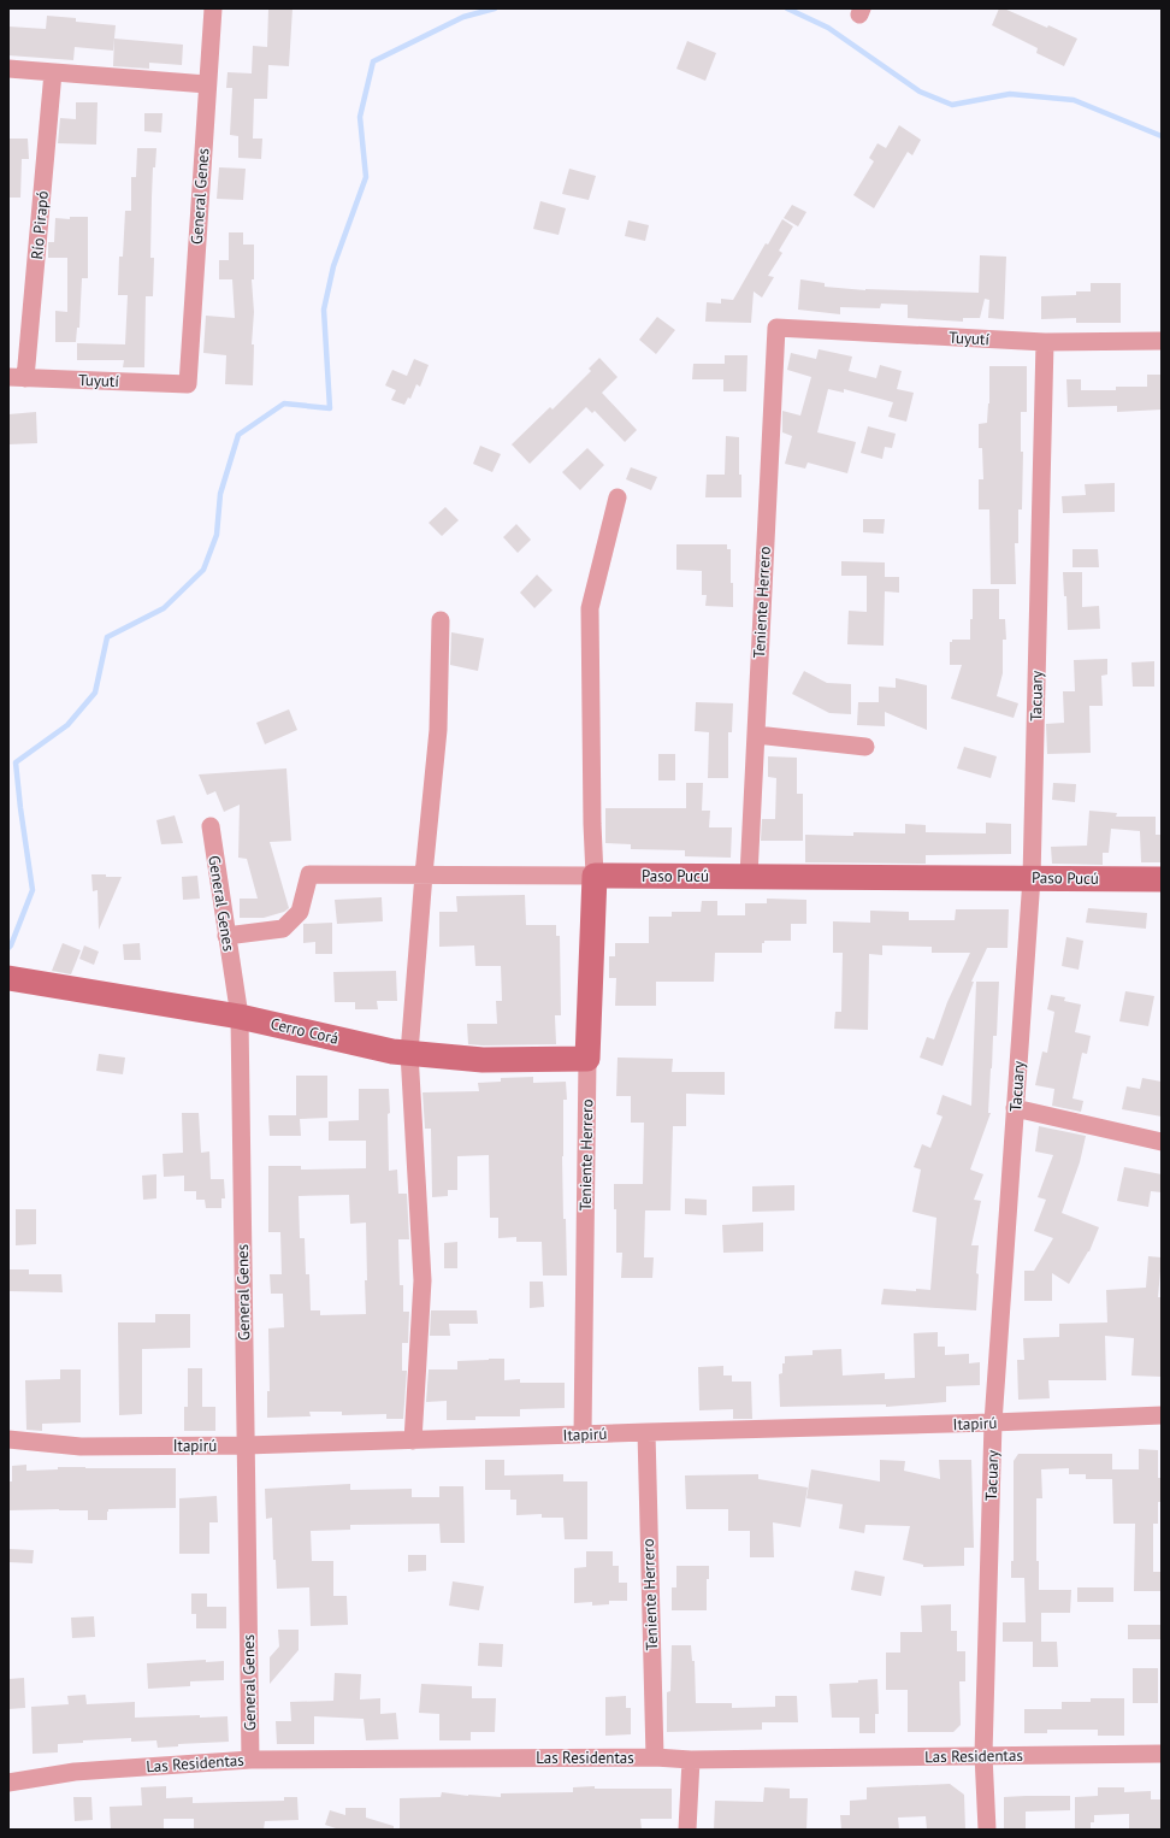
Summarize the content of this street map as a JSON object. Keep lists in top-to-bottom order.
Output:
{
  "streets": {
    "main road": ["Teniente Herrero", "Paso Pucú", "Cerro Corá"],
    "street": [
      "General Genes",
      "Río Pirapó",
      "Tuyutí",
      "Tacuary",
      "Itapirú",
      "Las Residentas"
    ]
  },
  "crossings": [
    ["General Genes", "Tuyutí"],
    ["General Genes", "Paso Pucú"],
    ["General Genes", "Cerro Corá"],
    ["General Genes", "Itapirú"],
    ["General Genes", "Las Residentas"],
    ["Río Pirapó", "Tuyutí"],
    ["Tuyutí", "Teniente Herrero"],
    ["Tuyutí", "Tacuary"],
    ["Teniente Herrero", "Paso Pucú"],
    ["Teniente Herrero", "Cerro Corá"],
    ["Teniente Herrero", "Itapirú"],
    ["Teniente Herrero", "Las Residentas"],
    ["Tacuary", "Paso Pucú"],
    ["Tacuary", "Itapirú"],
    ["Tacuary", "Las Residentas"]
  ]
}
